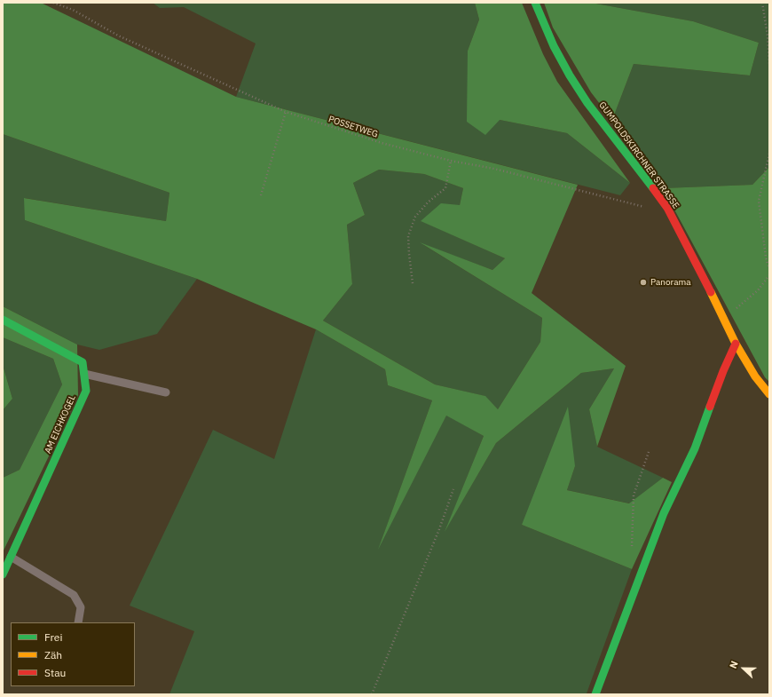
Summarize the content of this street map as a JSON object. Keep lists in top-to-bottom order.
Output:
{
  "streets": {
    "street": ["GUMPOLDSKIRCHNER STRASSE", "AM EICHKOGEL"],
    "path": ["POSSETWEG"]
  },
  "places": ["Panorama"],
  "legend": ["Frei", "Zäh", "Stau"],
  "north": "left"
}
